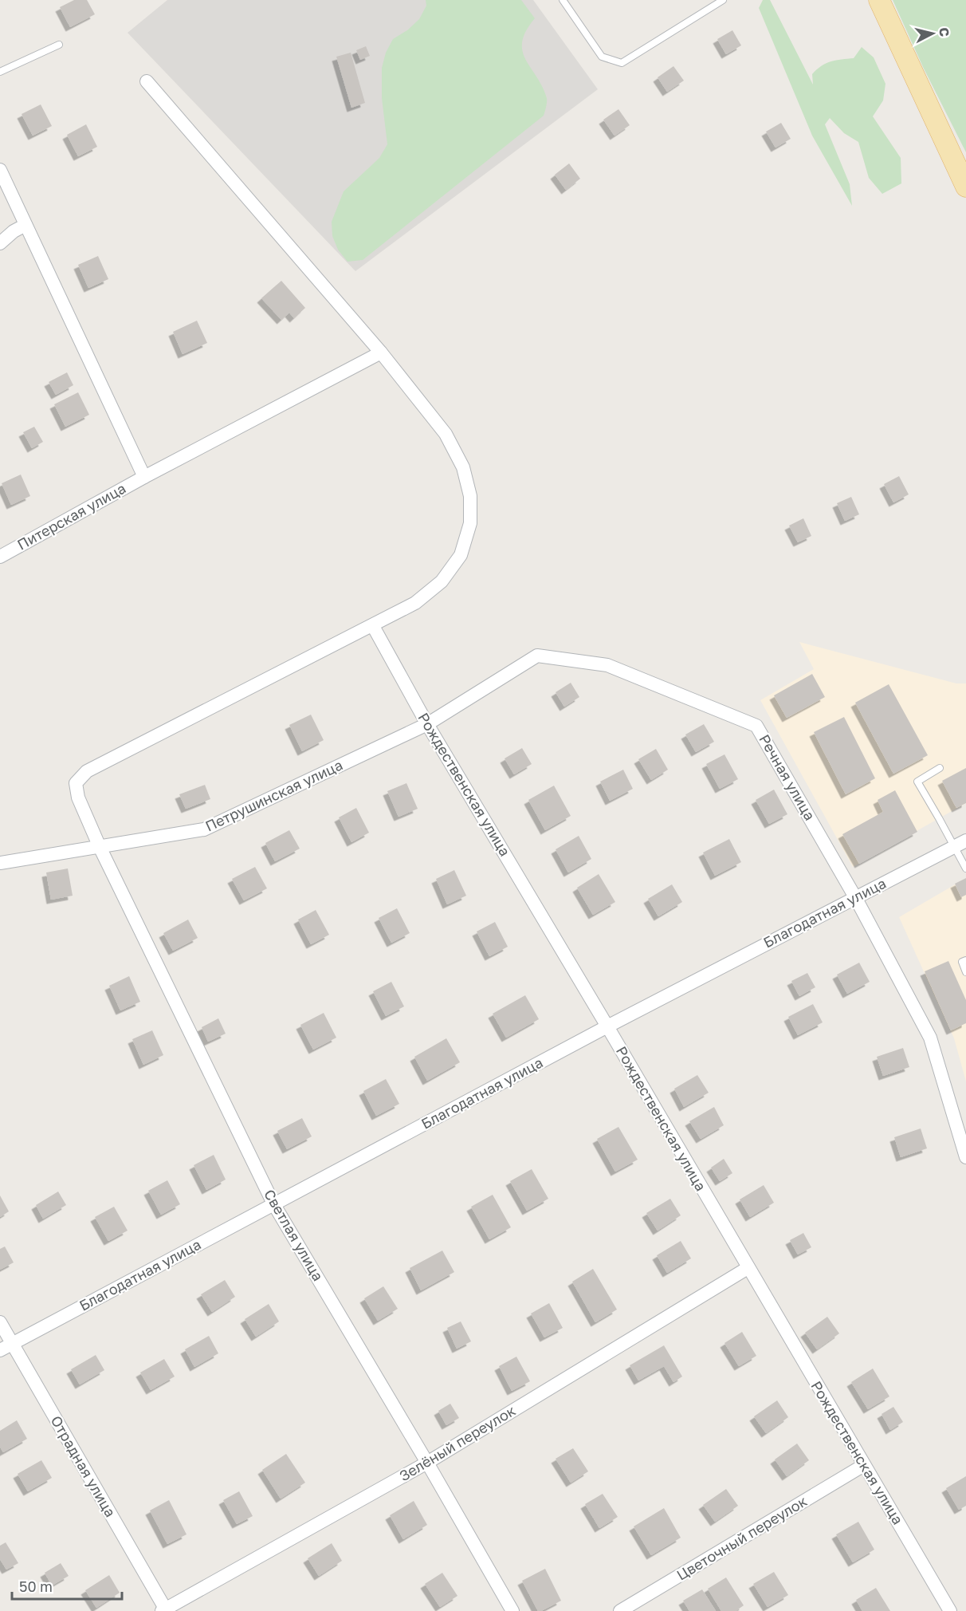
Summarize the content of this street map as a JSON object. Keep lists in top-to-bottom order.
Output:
{
  "streets": {
    "street": [
      "Питерская улица",
      "Речная улица",
      "Рождественская улица",
      "Петрушинская улица",
      "Благодатная улица",
      "Светлая улица",
      "Зелёный переулок",
      "Отрадная улица",
      "Цветочный переулок"
    ]
  },
  "crossings": [
    ["Речная улица", "Рождественская улица"],
    ["Речная улица", "Петрушинская улица"],
    ["Речная улица", "Благодатная улица"],
    ["Рождественская улица", "Петрушинская улица"],
    ["Рождественская улица", "Благодатная улица"],
    ["Рождественская улица", "Светлая улица"],
    ["Рождественская улица", "Зелёный переулок"],
    ["Рождественская улица", "Цветочный переулок"],
    ["Петрушинская улица", "Светлая улица"],
    ["Благодатная улица", "Светлая улица"],
    ["Благодатная улица", "Отрадная улица"],
    ["Светлая улица", "Зелёный переулок"],
    ["Зелёный переулок", "Отрадная улица"]
  ],
  "scale_bar": "50 m",
  "north": "right"
}
